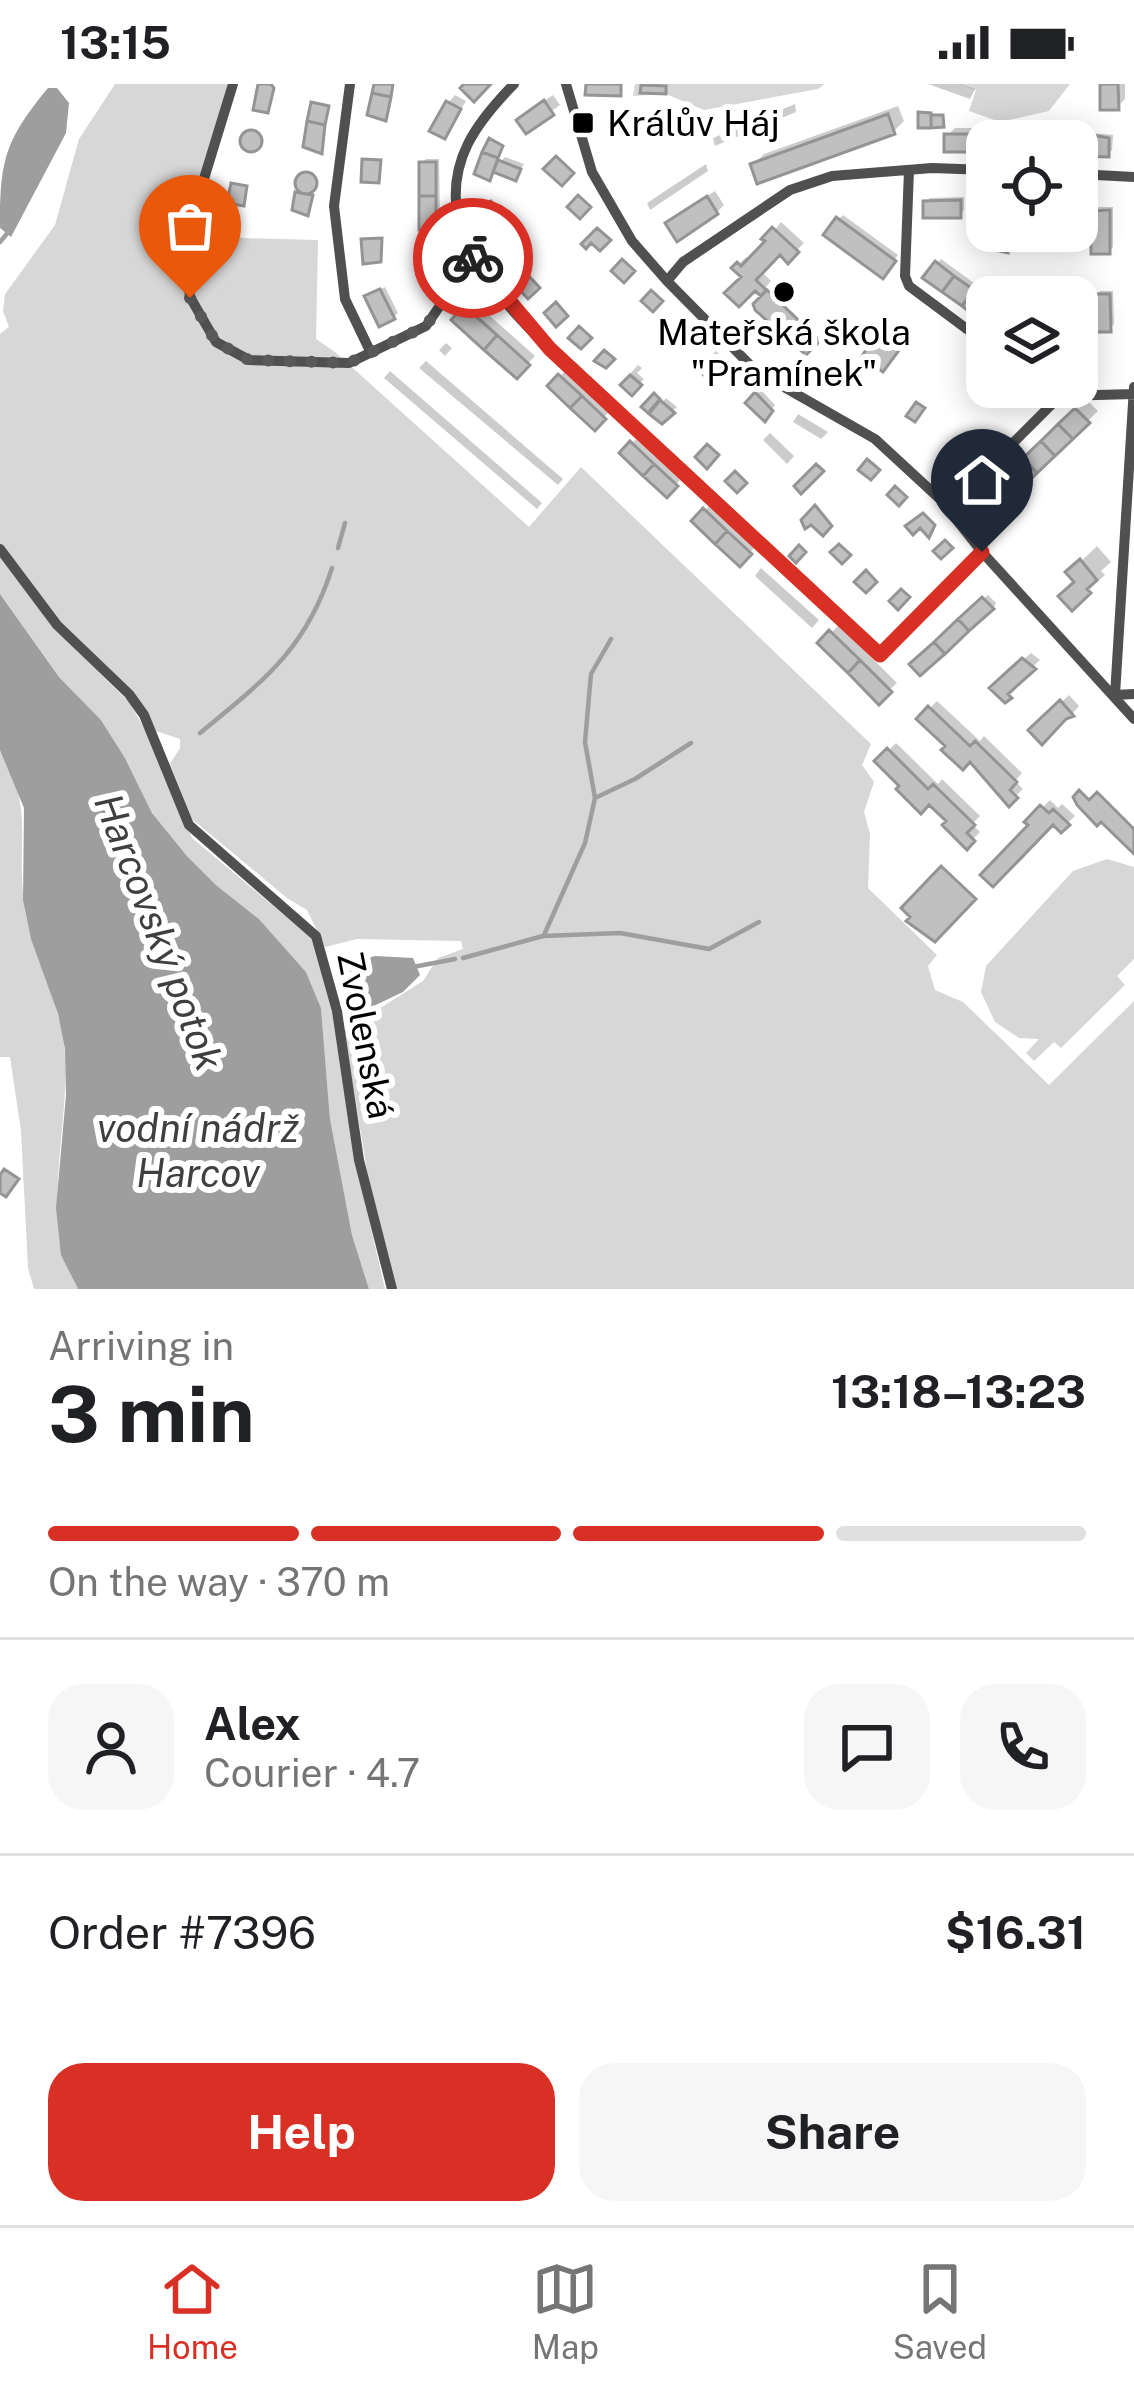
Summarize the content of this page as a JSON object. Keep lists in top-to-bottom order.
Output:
{
  "streets": {
    "street": ["Zvolenská"]
  },
  "water": ["Harcovský potok", "vodní nádrž Harcov"],
  "places": {
    "transit": ["Králův Háj"],
    "other": ["Mateřská škola \"Pramínek\""]
  },
  "page": {
    "status": "13:15",
    "heading": ["3 min", "Arriving in", "13:18–13:23"],
    "panel": [
      "Alex",
      "Courier · 4.7",
      "Order #7396",
      "$16.31"
    ],
    "bar": "On the way · 370 m",
    "buttons": ["Help", "Share"],
    "tabs": ["Home", "Map", "Saved"]
  }
}
